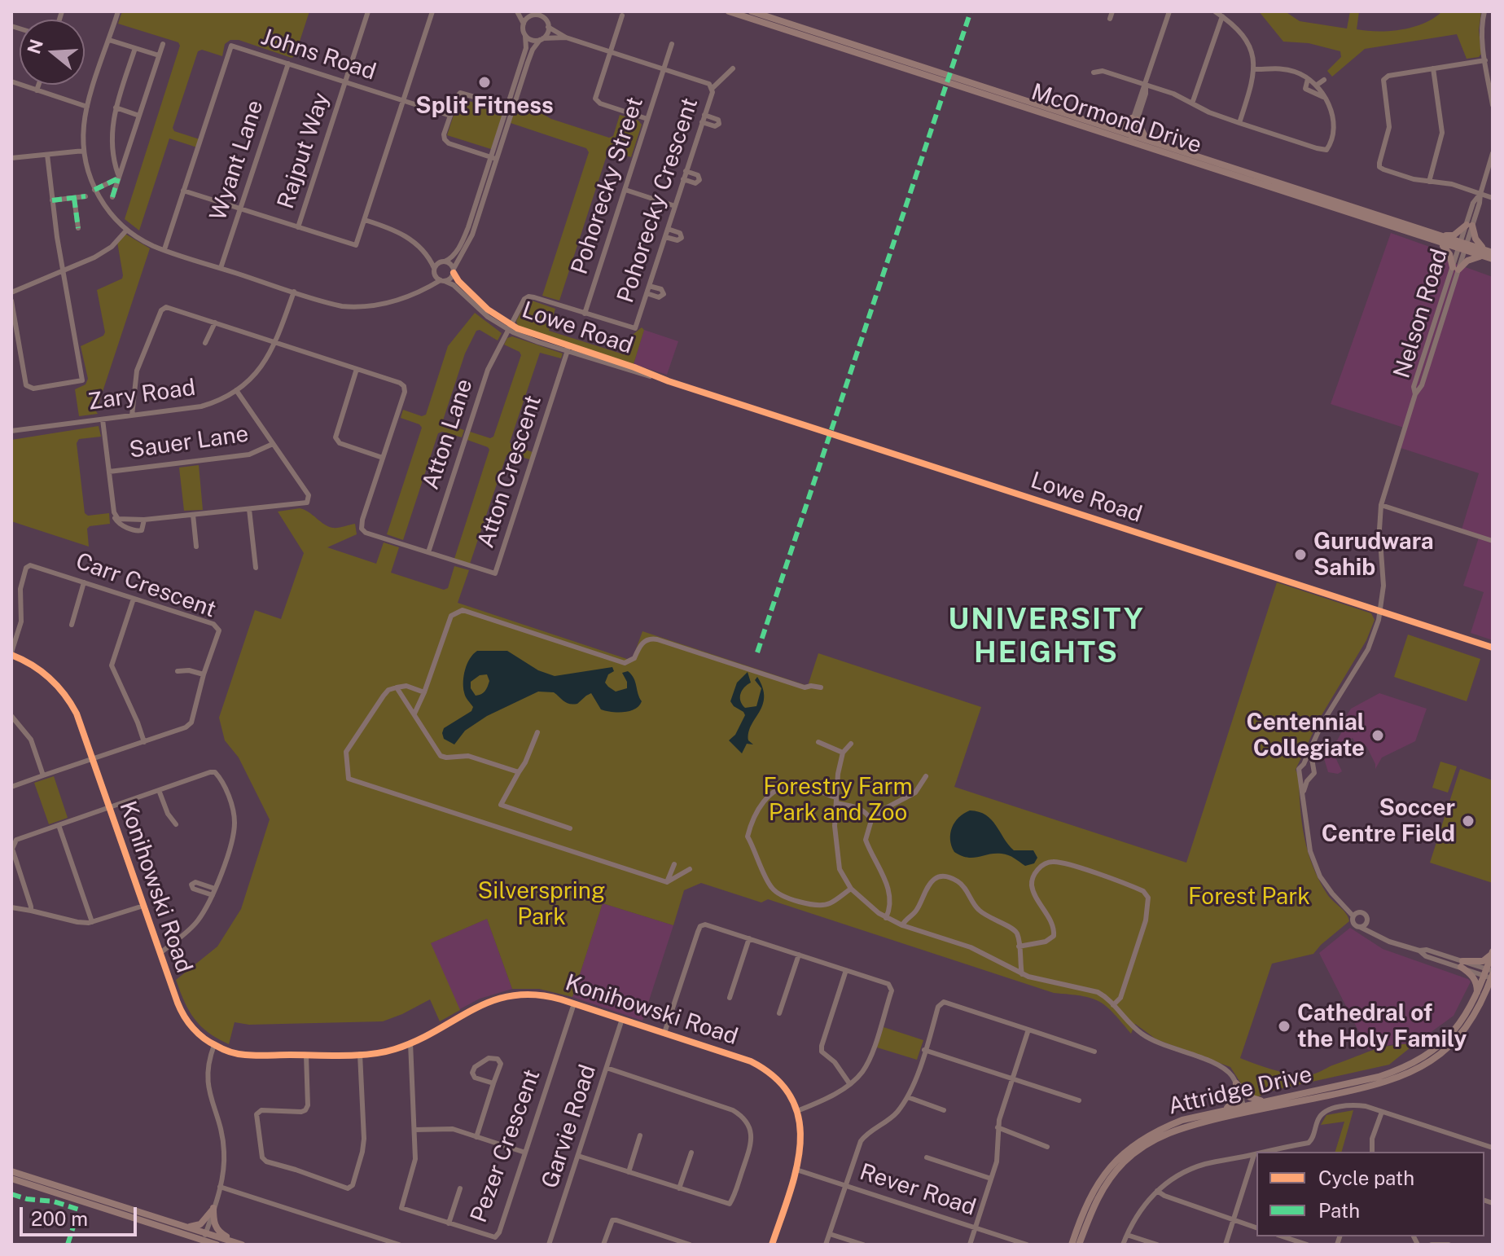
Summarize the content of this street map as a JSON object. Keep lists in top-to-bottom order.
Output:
{
  "streets": {
    "main road": ["McOrmond Drive", "Attridge Drive"],
    "street": [
      "Johns Road",
      "Rajput Way",
      "Wyant Lane",
      "Pohorecky Street",
      "Pohorecky Crescent",
      "Nelson Road",
      "Lowe Road",
      "Zary Road",
      "Atton Lane",
      "Sauer Lane",
      "Atton Crescent",
      "Carr Crescent",
      "Konihowski Road",
      "Garvie Road",
      "Pezer Crescent",
      "Rever Road"
    ]
  },
  "crossings": [
    ["Johns Road", "Rajput Way"],
    ["Johns Road", "Wyant Lane"],
    ["McOrmond Drive", "Nelson Road"],
    ["Pohorecky Street", "Pohorecky Crescent"],
    ["Pohorecky Crescent", "Lowe Road"],
    ["Pohorecky Crescent", "Atton Lane"],
    ["Nelson Road", "Lowe Road"],
    ["Lowe Road", "Atton Lane"],
    ["Lowe Road", "Atton Crescent"],
    ["Zary Road", "Atton Crescent"],
    ["Atton Lane", "Atton Crescent"],
    ["Carr Crescent", "Konihowski Road"],
    ["Konihowski Road", "Garvie Road"],
    ["Konihowski Road", "Pezer Crescent"],
    ["Konihowski Road", "Rever Road"]
  ],
  "districts": ["UNIVERSITY HEIGHTS"],
  "parks": ["Forestry Farm Park and Zoo", "Silverspring Park", "Forest Park"],
  "places": [
    "Split Fitness",
    "Gurudwara Sahib",
    "Centennial Collegiate",
    "Soccer Centre Field",
    "Cathedral of the Holy Family"
  ],
  "legend": ["Cycle path", "Path"],
  "scale_bar": "200 m",
  "north": "left"
}
